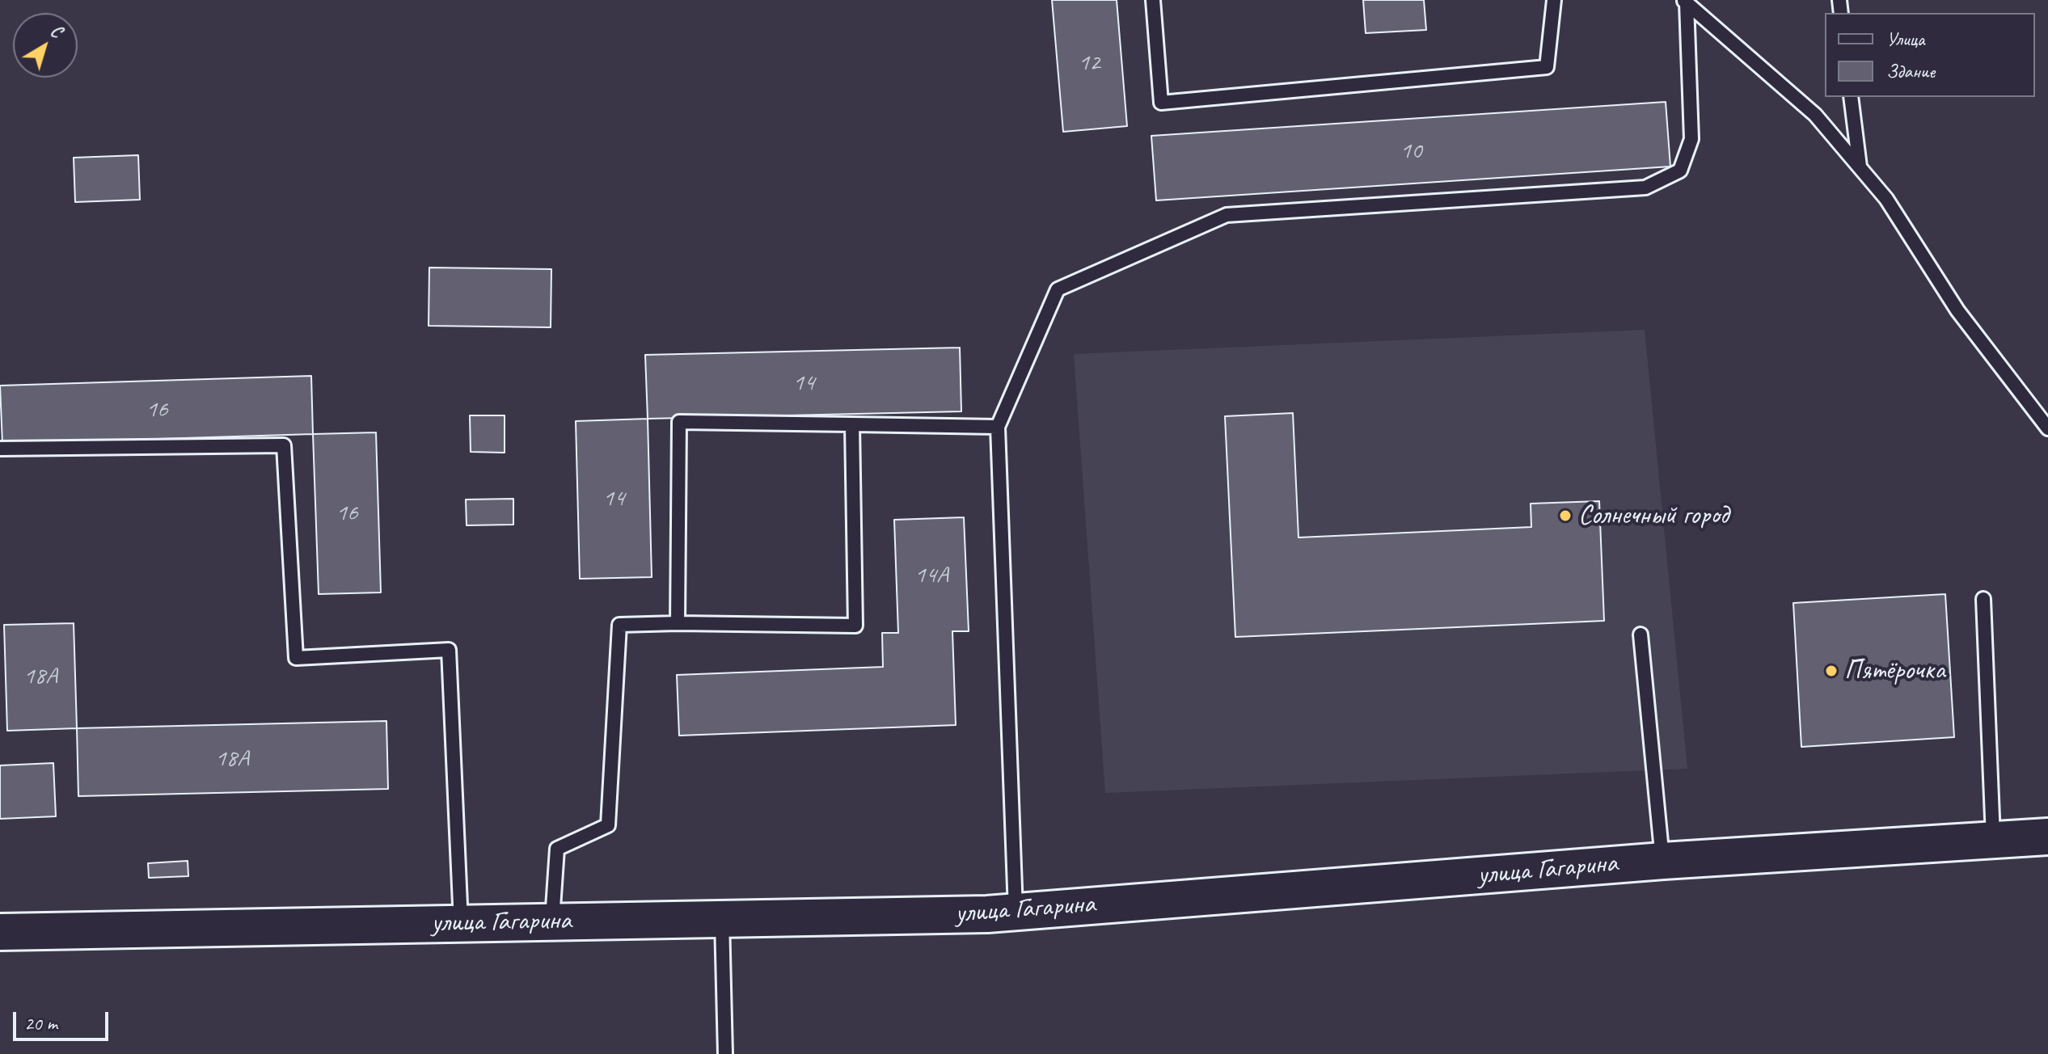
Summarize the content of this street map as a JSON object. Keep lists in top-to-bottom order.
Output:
{
  "streets": {
    "street": ["улица Гагарина"]
  },
  "places": ["Солнечный город", "Пятёрочка"],
  "house_numbers": [
    "12",
    "10",
    "14",
    "16",
    "14",
    "16",
    "14А",
    "18А",
    "18А"
  ],
  "legend": ["Улица", "Здание"],
  "scale_bar": "20 m",
  "north": "top right"
}
